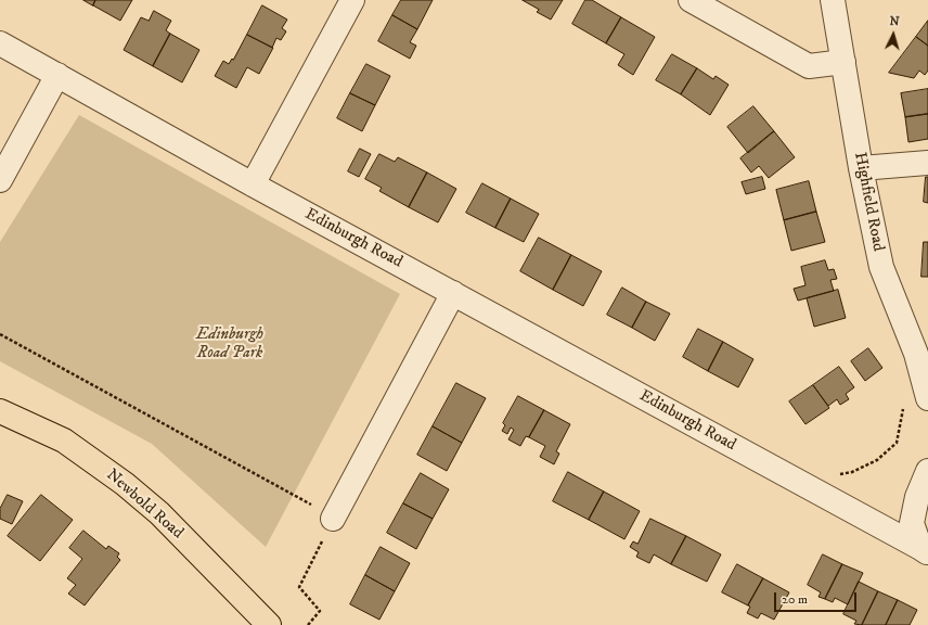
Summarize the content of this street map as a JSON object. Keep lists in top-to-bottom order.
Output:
{
  "streets": {
    "main road": ["Newbold Road"],
    "street": ["Highfield Road", "Edinburgh Road"]
  },
  "parks": ["Edinburgh Road Park"],
  "scale_bar": "20 m",
  "north": "top"
}
